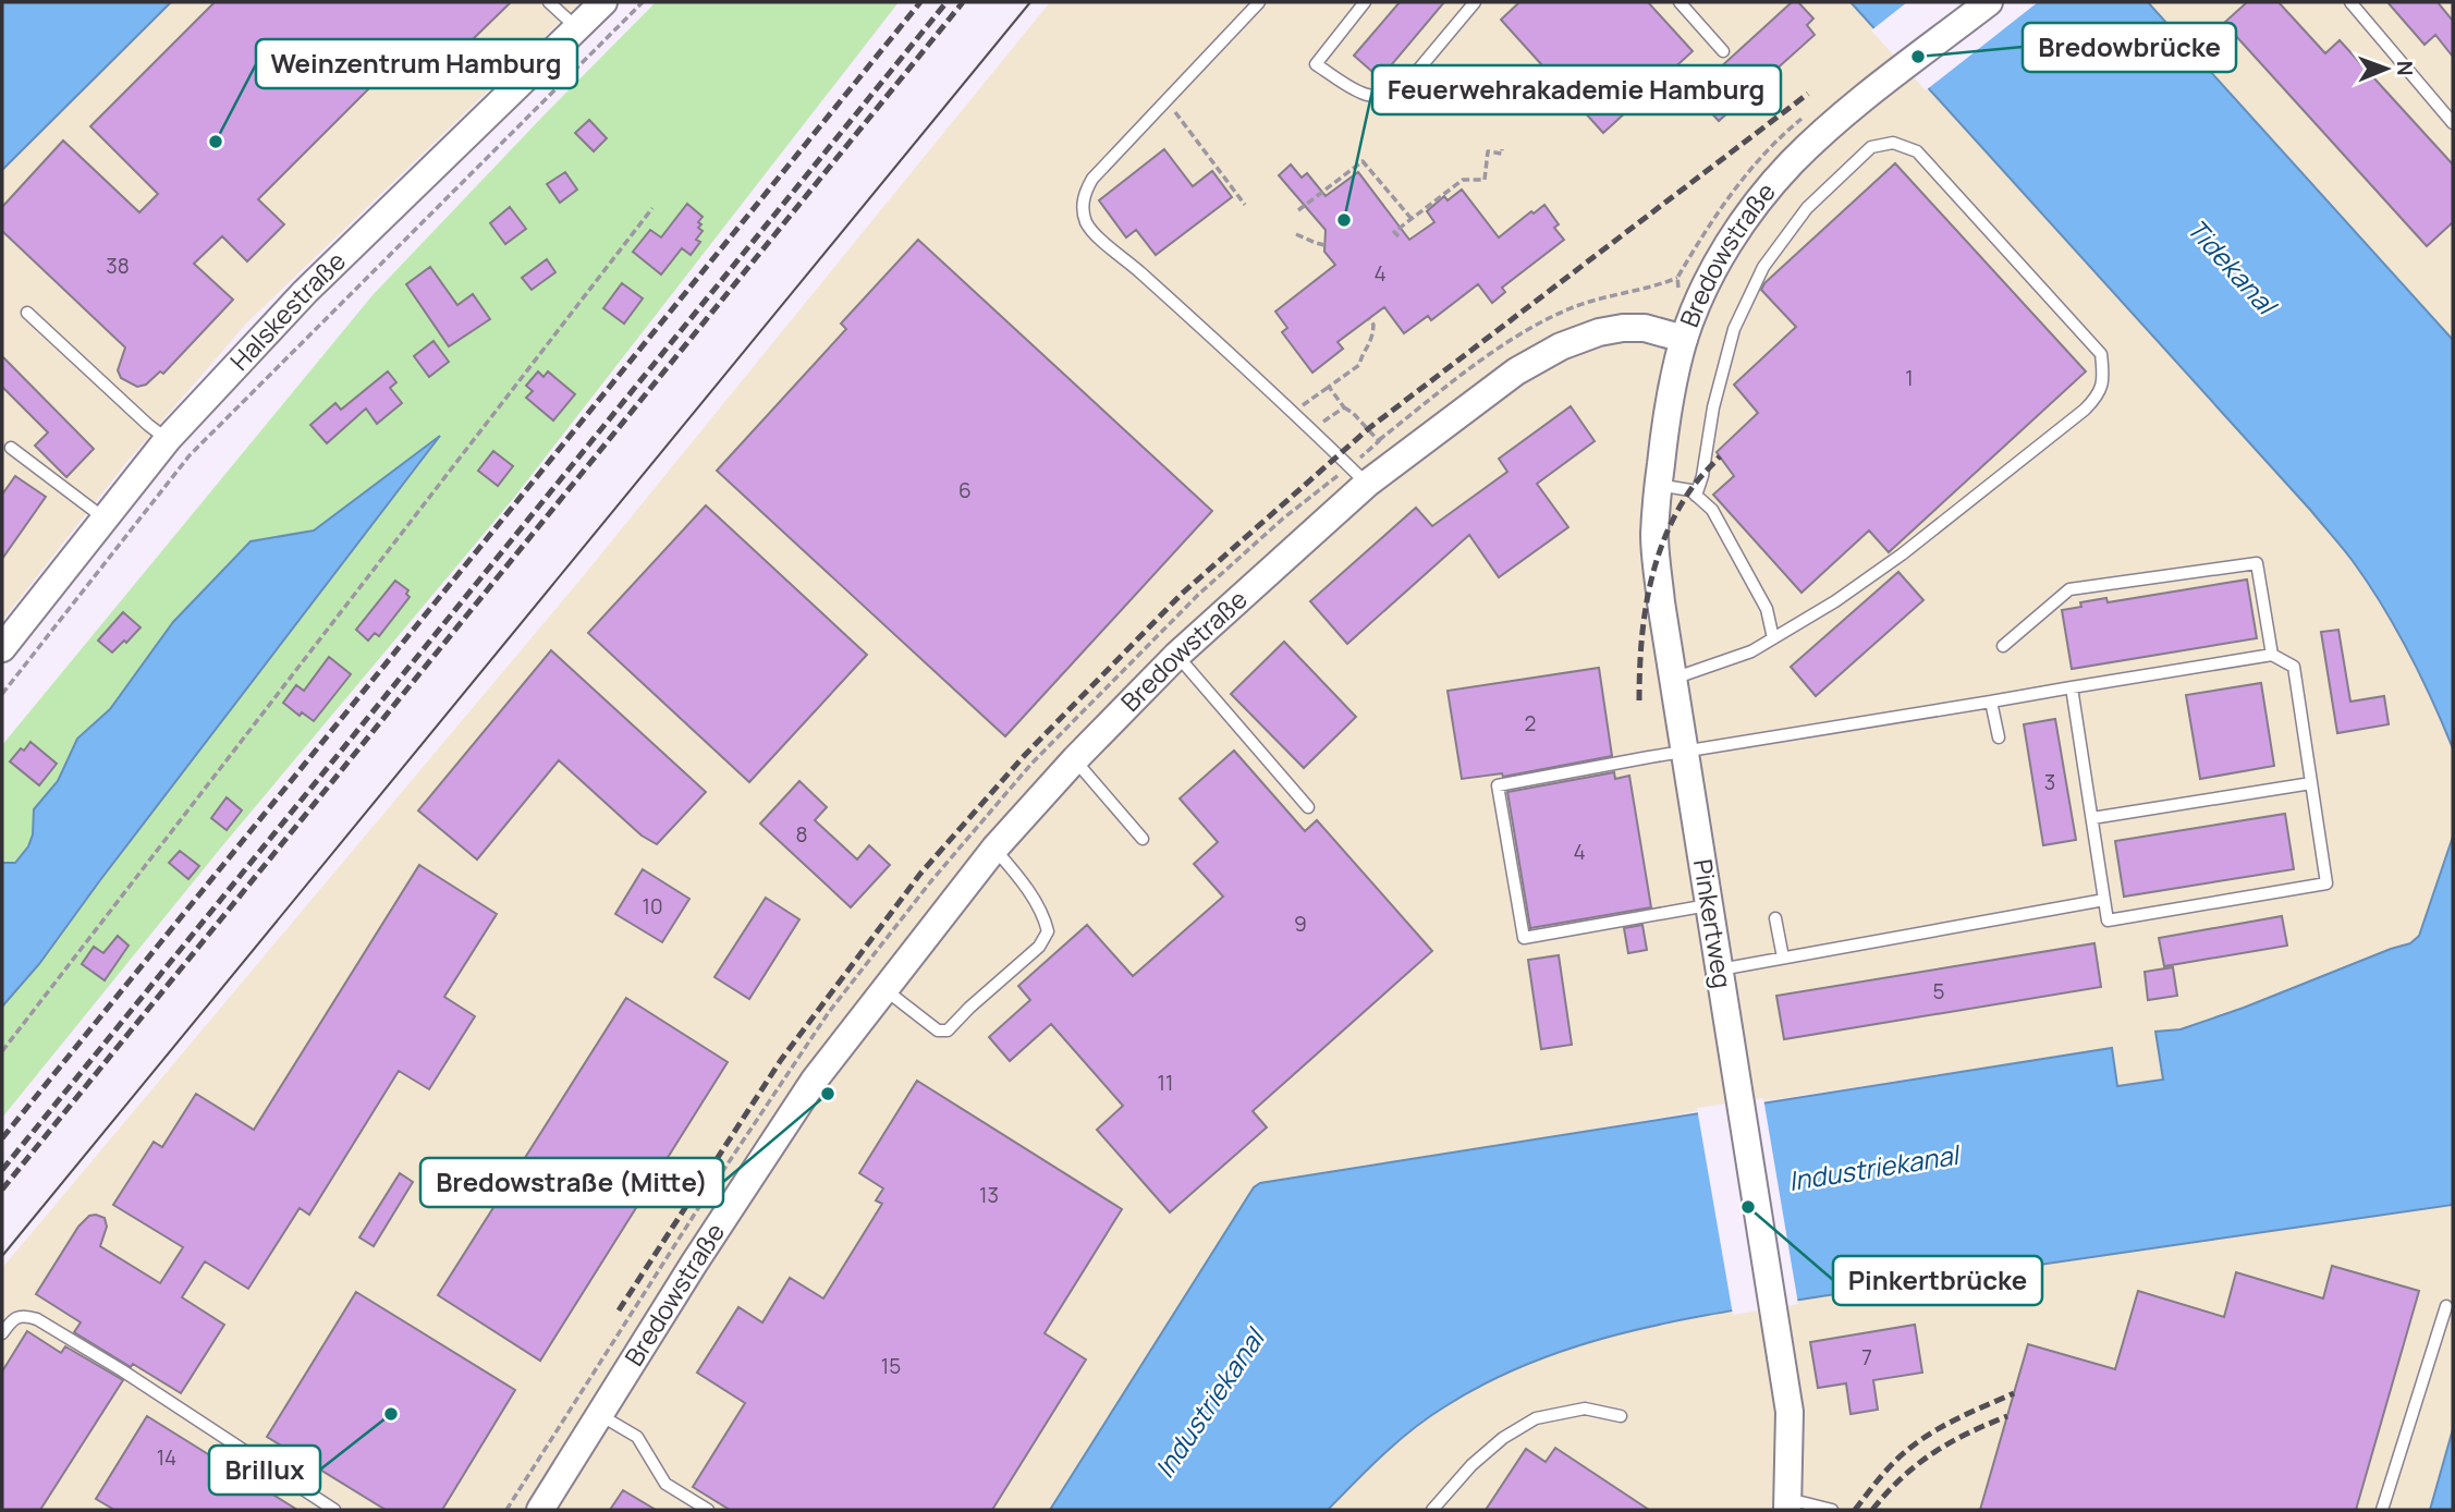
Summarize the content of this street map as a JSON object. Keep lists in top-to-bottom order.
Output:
{
  "streets": {
    "street": ["Bredowstraße", "Halskestraße", "Pinkertweg"]
  },
  "crossings": [
    ["Bredowstraße", "Pinkertweg"]
  ],
  "water": ["Tidekanal", "Industriekanal"],
  "places": [
    "Bredowbrücke",
    "Weinzentrum Hamburg",
    "Feuerwehrakademie Hamburg",
    "Bredowstraße (Mitte)",
    "Pinkertbrücke",
    "Brillux"
  ],
  "house_numbers": [
    "38",
    "4",
    "1",
    "6",
    "2",
    "3",
    "8",
    "4",
    "10",
    "9",
    "5",
    "11",
    "13",
    "7",
    "15",
    "14"
  ],
  "north": "right"
}
